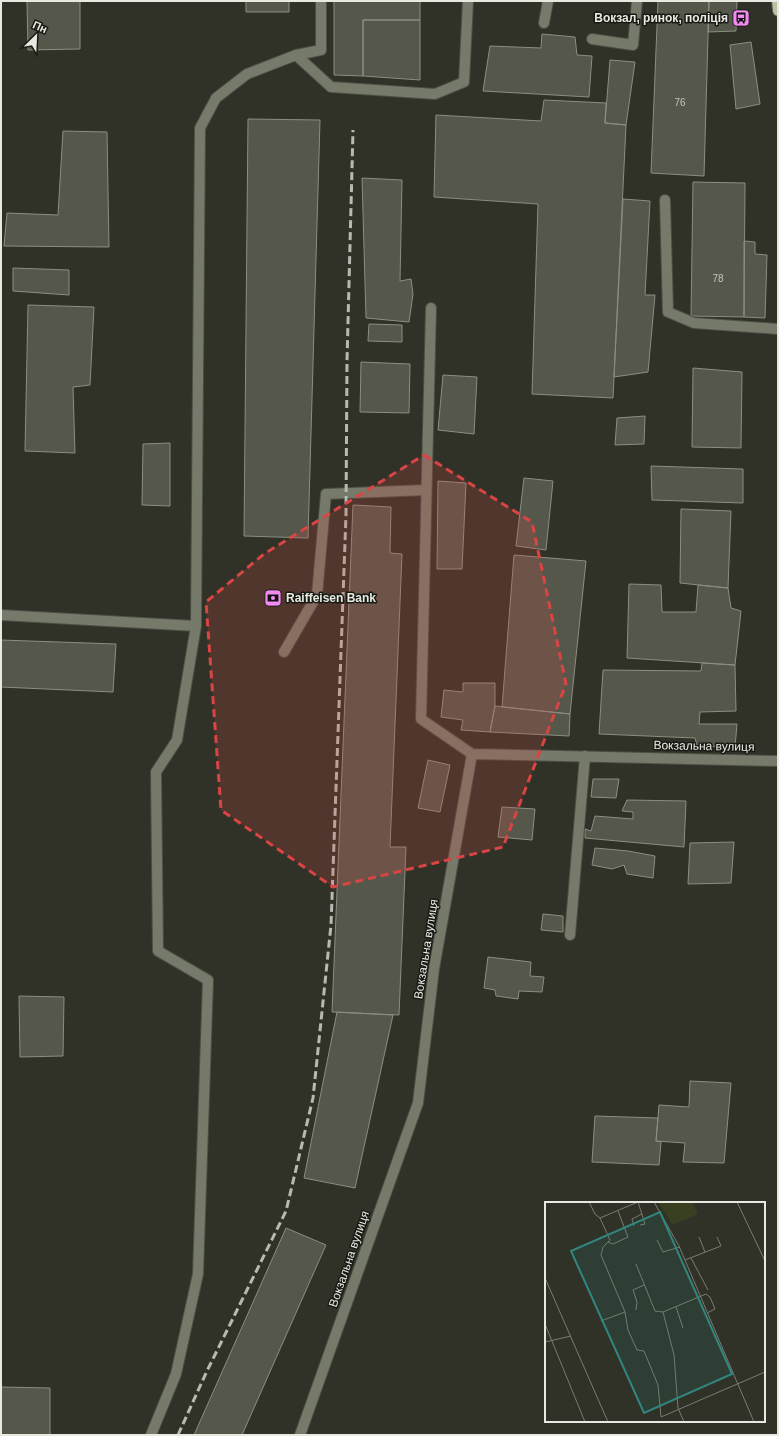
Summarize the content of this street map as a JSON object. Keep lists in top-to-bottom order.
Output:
{
  "streets": {
    "street": ["Вокзальна вулиця"]
  },
  "places": {
    "bus stop": ["Вокзал, ринок, поліція"],
    "bank": ["Raiffeisen Bank"]
  },
  "house_numbers": ["76", "78"],
  "north": "top right"
}
